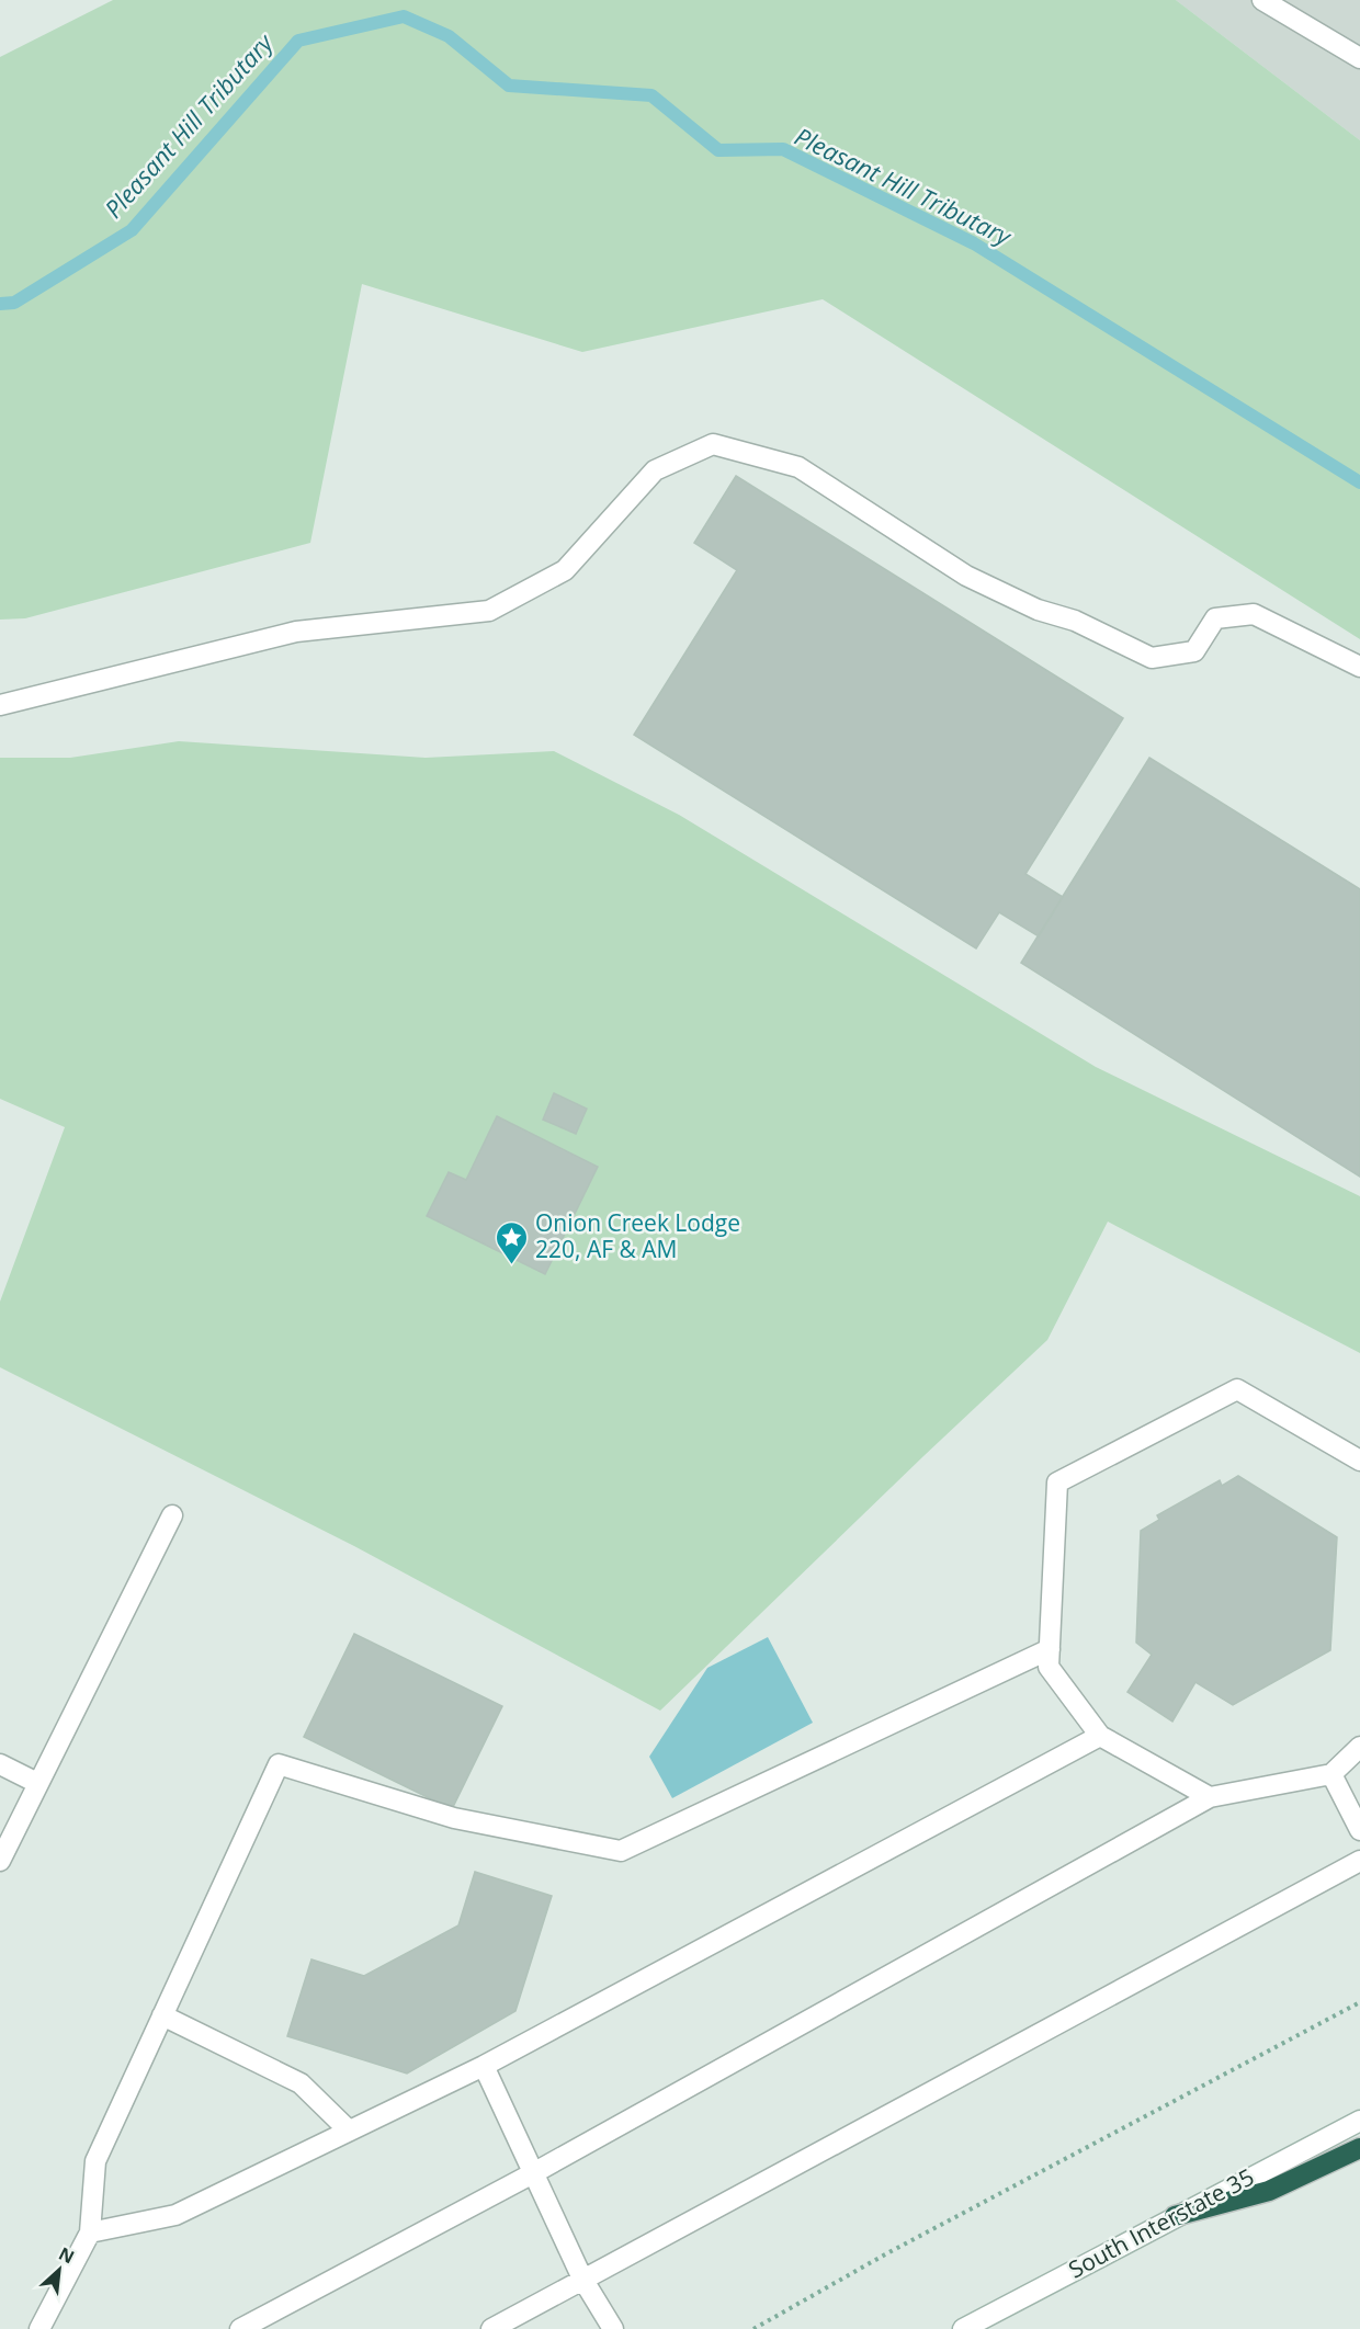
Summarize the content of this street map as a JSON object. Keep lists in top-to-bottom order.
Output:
{
  "streets": {
    "main road": ["South Interstate 35"]
  },
  "water": ["Pleasant Hill Tributary"],
  "places": {
    "place": ["Onion Creek Lodge 220, AF & AM"]
  },
  "north": "top right"
}
